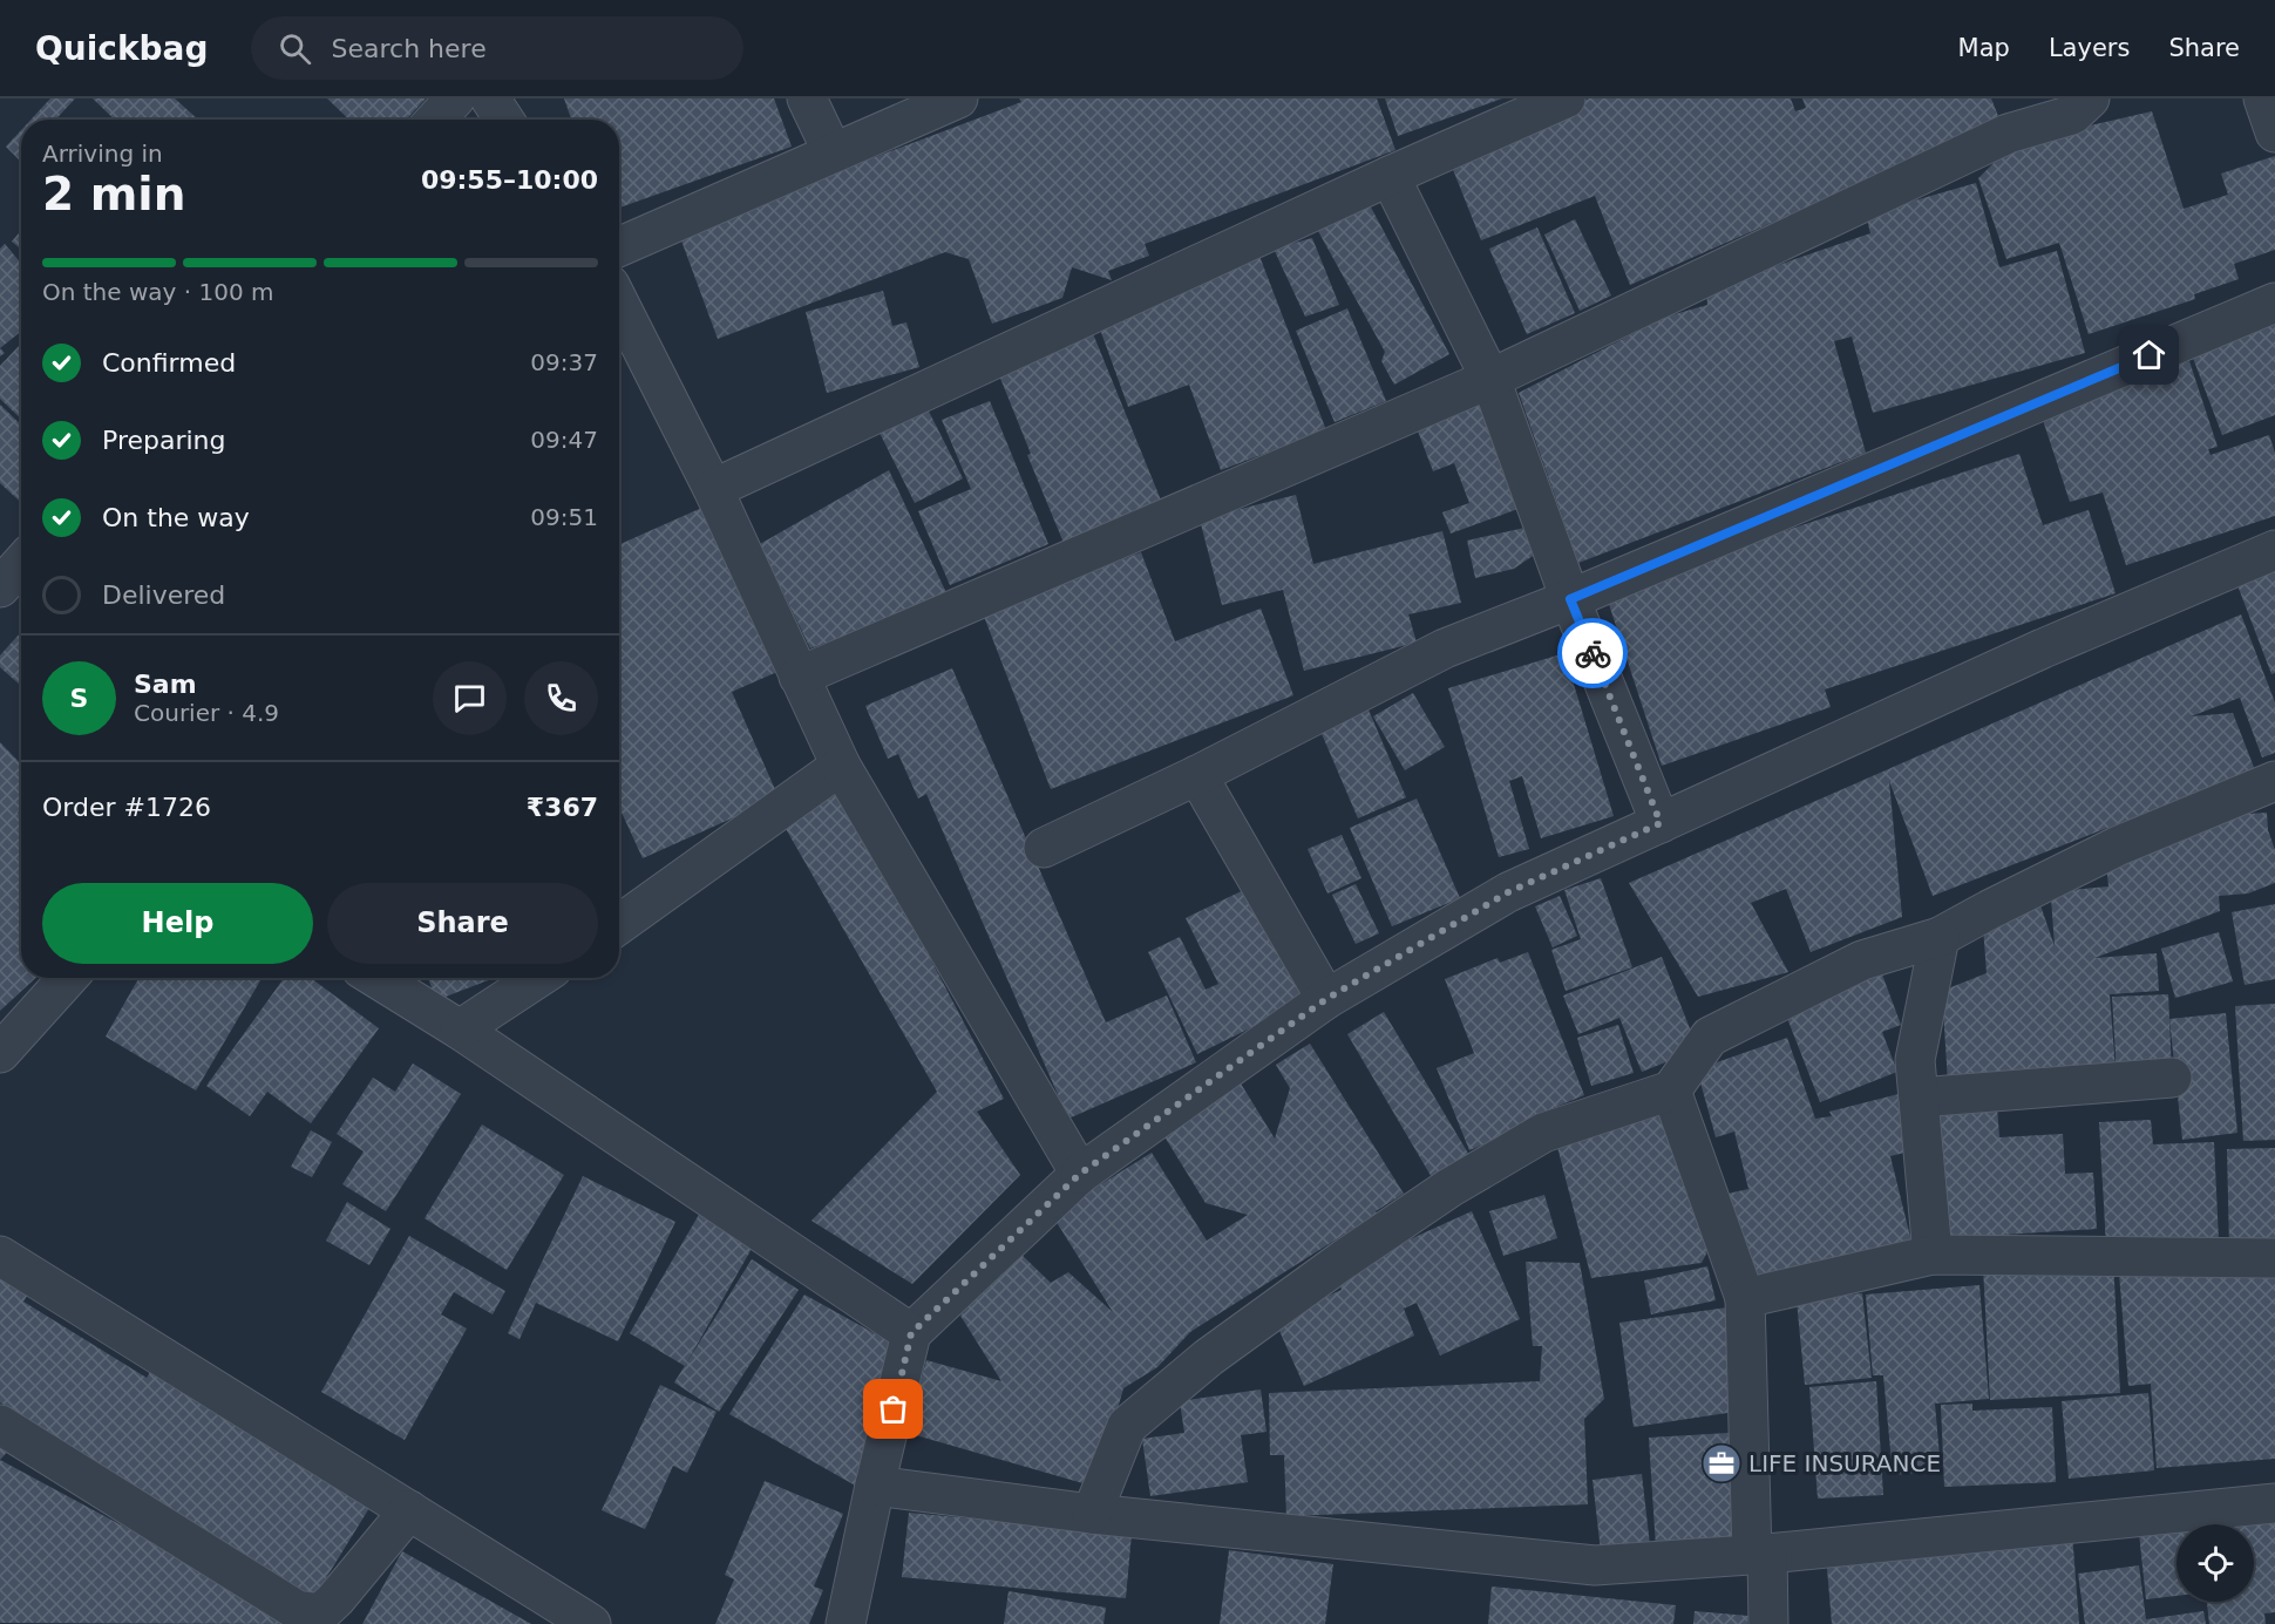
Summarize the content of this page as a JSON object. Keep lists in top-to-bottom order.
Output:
{
  "places": {
    "office": ["LIFE INSURANCE"]
  },
  "page": {
    "header": "Quickbag",
    "search": "Search here",
    "nav": ["Map", "Layers", "Share"],
    "heading": ["2 min", "Arriving in", "09:55–10:00"],
    "panel": [
      "Sam",
      "Courier · 4.9",
      "Order #1726",
      "₹367"
    ],
    "bar": "On the way · 100 m",
    "list": [
      ["Confirmed", "09:37"],
      ["Preparing", "09:47"],
      ["On the way", "09:51"],
      "Delivered"
    ],
    "round": "S",
    "buttons": ["Help", "Share"]
  }
}
